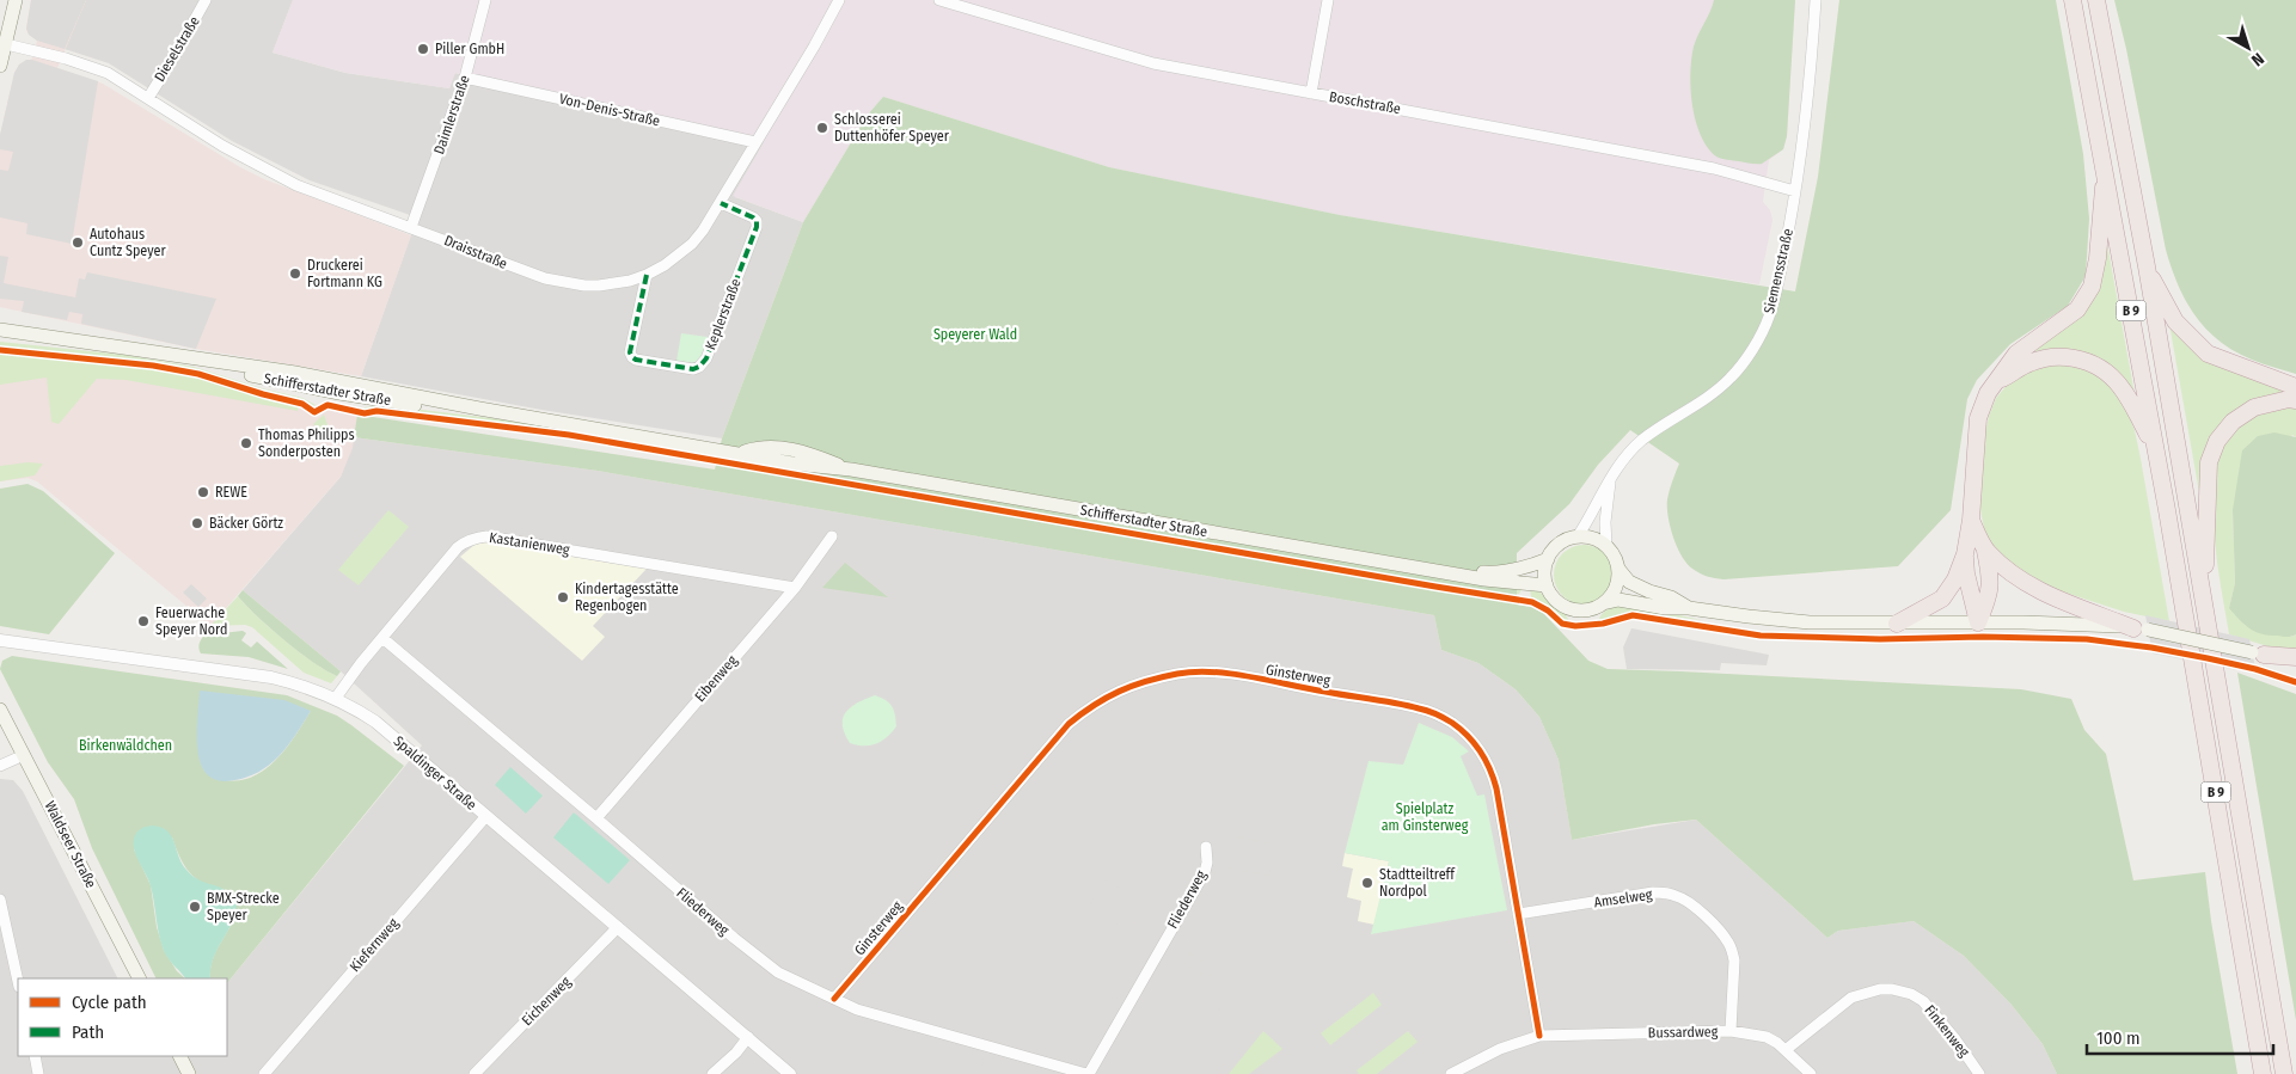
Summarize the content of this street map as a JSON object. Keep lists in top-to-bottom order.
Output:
{
  "streets": {
    "highway": ["B 9"],
    "main road": ["Schifferstadter Straße", "Waldseer Straße"],
    "street": [
      "Dieselstraße",
      "Boschstraße",
      "Von-Denis-Straße",
      "Daimlerstraße",
      "Draisstraße",
      "Siemensstraße",
      "Keplerstraße",
      "Kastanienweg",
      "Ginsterweg",
      "Eibenweg",
      "Spaldinger Straße",
      "Amselweg",
      "Fliederweg",
      "Kiefernweg",
      "Eichenweg",
      "Finkenweg",
      "Bussardweg"
    ]
  },
  "crossings": [
    ["Dieselstraße", "Draisstraße"],
    ["Boschstraße", "Siemensstraße"],
    ["Von-Denis-Straße", "Daimlerstraße"],
    ["Von-Denis-Straße", "Draisstraße"],
    ["Daimlerstraße", "Draisstraße"],
    ["Draisstraße", "Keplerstraße"],
    ["Siemensstraße", "Schifferstadter Straße"],
    ["Kastanienweg", "Eibenweg"],
    ["Kastanienweg", "Spaldinger Straße"],
    ["Kastanienweg", "Fliederweg"],
    ["Ginsterweg", "Amselweg"],
    ["Ginsterweg", "Fliederweg"],
    ["Ginsterweg", "Bussardweg"],
    ["Eibenweg", "Fliederweg"],
    ["Spaldinger Straße", "Kiefernweg"],
    ["Spaldinger Straße", "Eichenweg"],
    ["Amselweg", "Bussardweg"],
    ["Finkenweg", "Bussardweg"]
  ],
  "parks": ["Speyerer Wald", "Birkenwäldchen", "Spielplatz am Ginsterweg"],
  "places": [
    "Piller GmbH",
    "Schlosserei Duttenhöfer Speyer",
    "Autohaus Cuntz Speyer",
    "Druckerei Fortmann KG",
    "Thomas Philipps Sonderposten",
    "REWE",
    "Bäcker Görtz",
    "Kindertagesstätte Regenbogen",
    "Feuerwache Speyer Nord",
    "Stadtteiltreff Nordpol",
    "BMX-Strecke Speyer"
  ],
  "legend": ["Cycle path", "Path"],
  "scale_bar": "100 m",
  "north": "bottom right"
}
